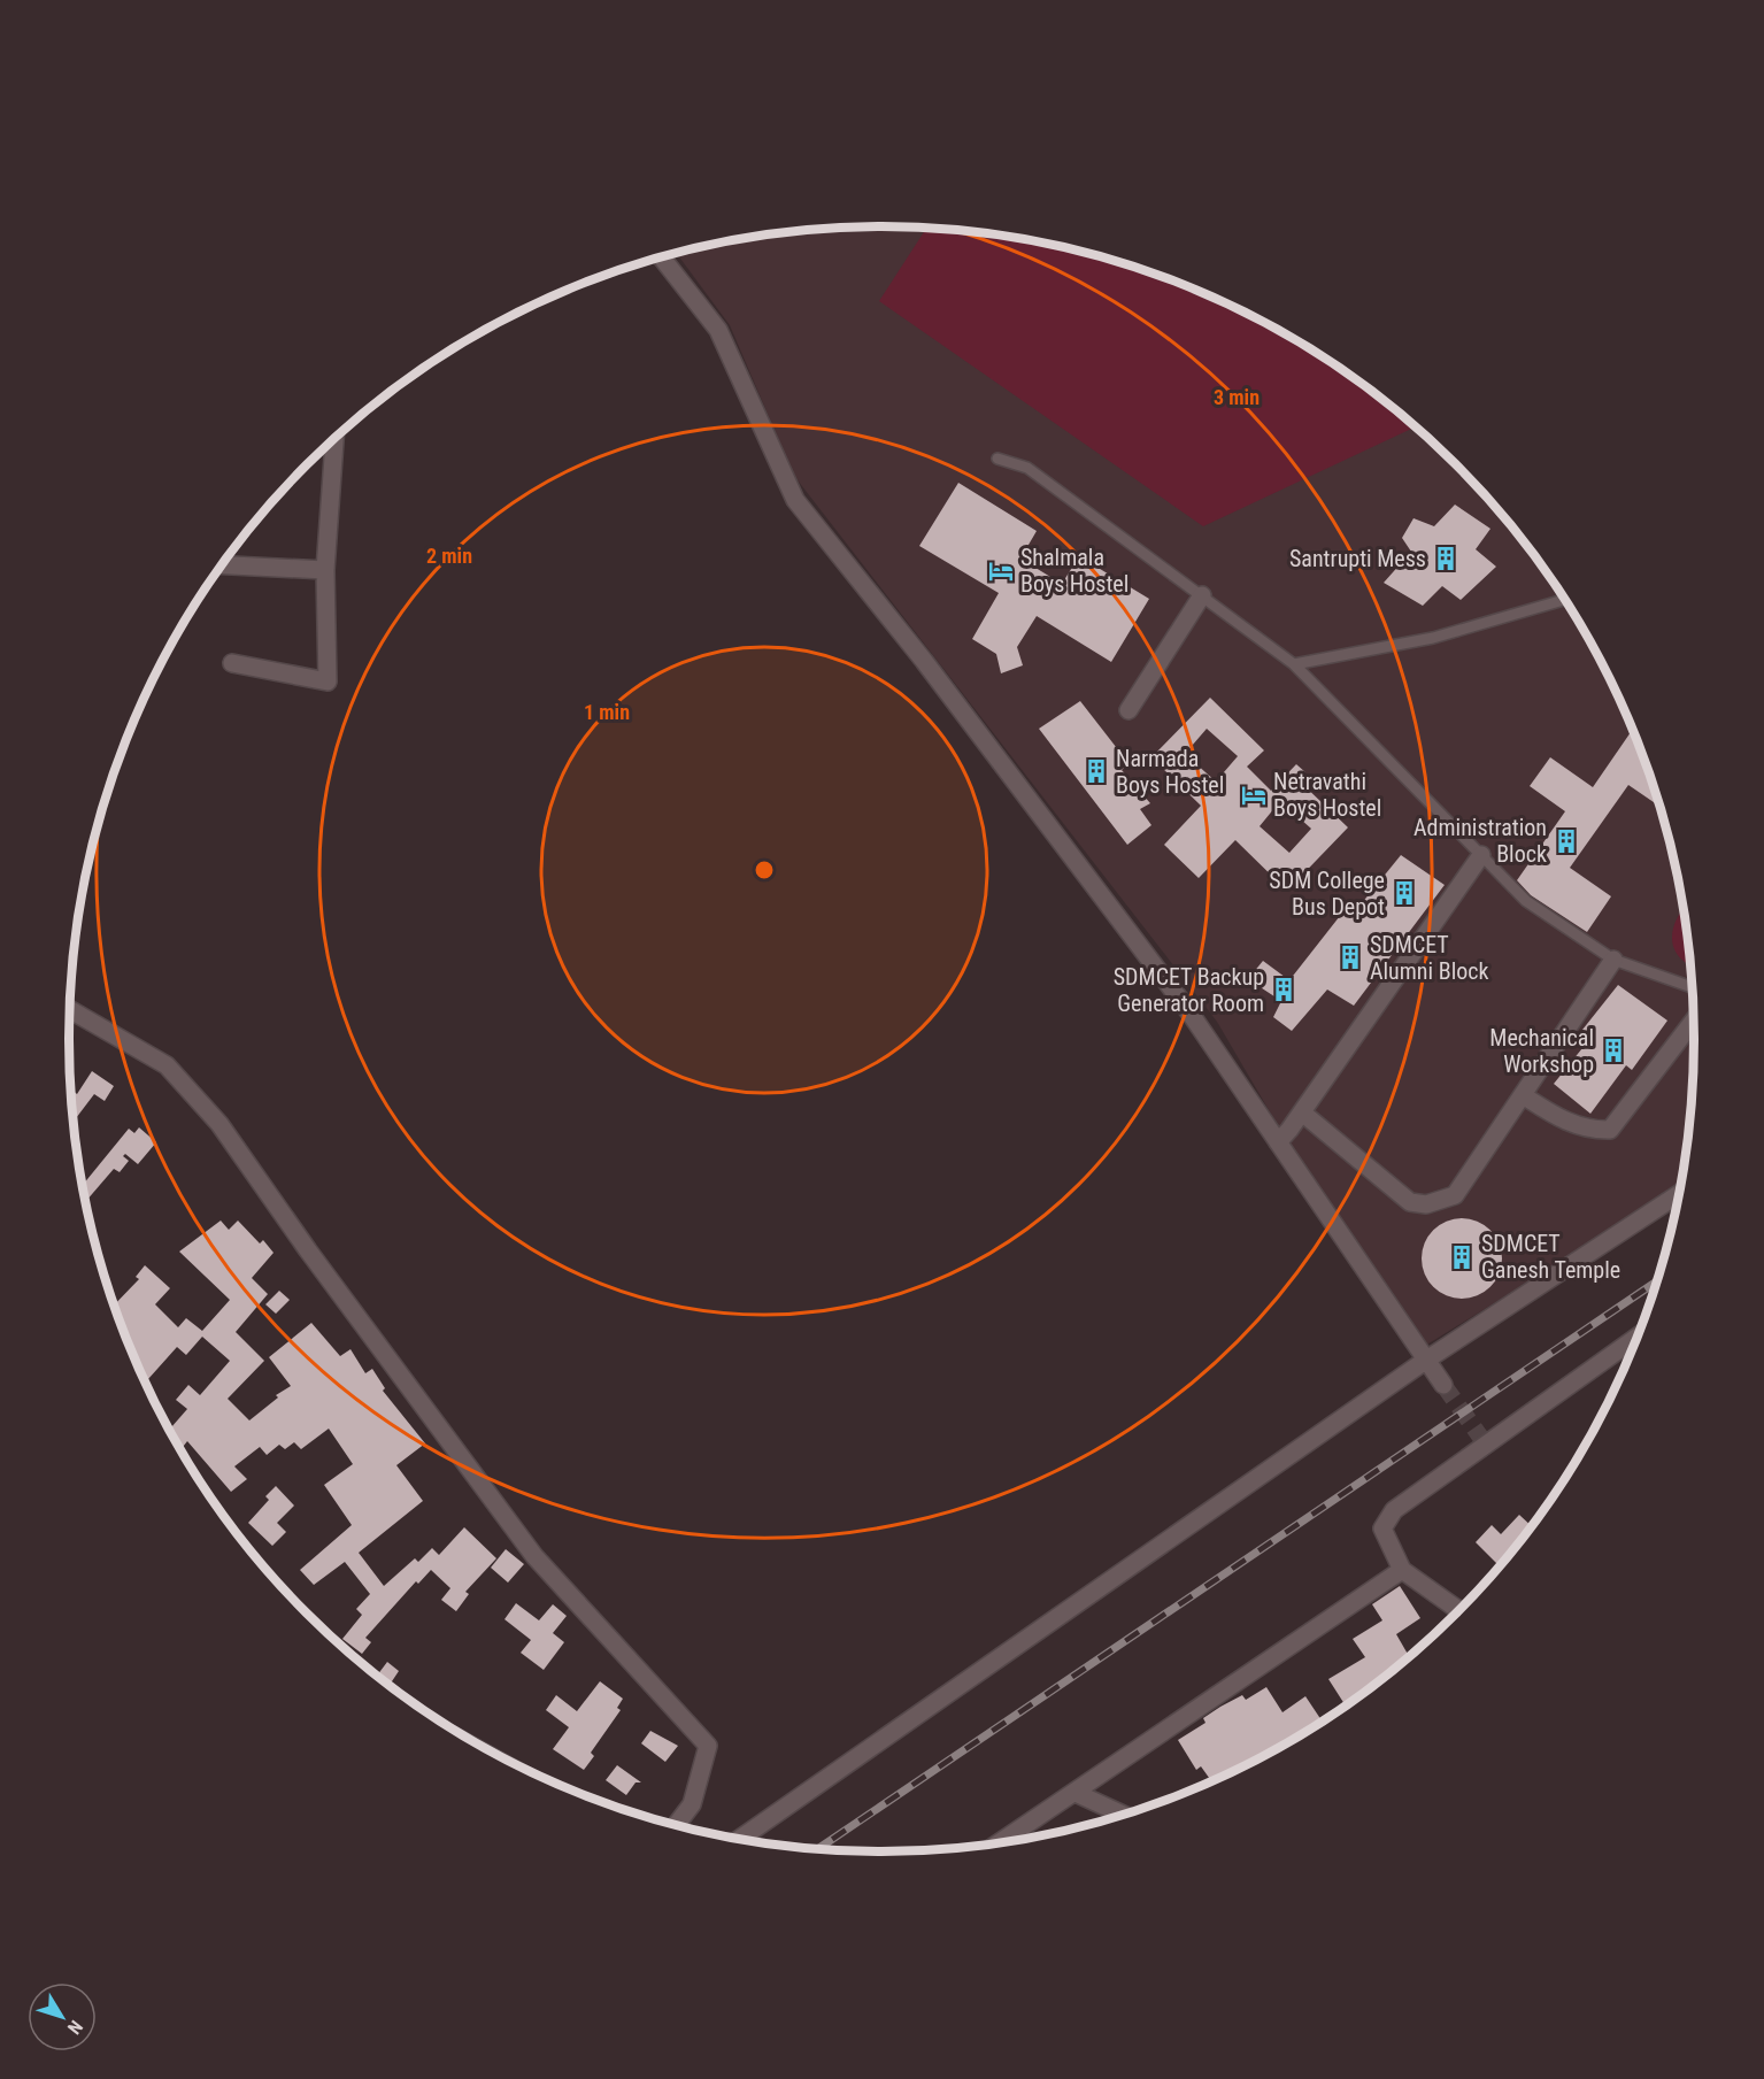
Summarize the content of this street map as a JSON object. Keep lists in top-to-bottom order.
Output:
{
  "places": {
    "building": [
      "Santrupti Mess",
      "Narmada Boys Hostel",
      "Administration Block",
      "SDM College Bus Depot",
      "SDMCET Alumni Block",
      "SDMCET Backup Generator Room",
      "Mechanical Workshop",
      "SDMCET Ganesh Temple"
    ],
    "hotel": ["Shalmala Boys Hostel", "Netravathi Boys Hostel"]
  },
  "north": "bottom right",
  "rings": ["3 min", "2 min", "1 min"]
}
